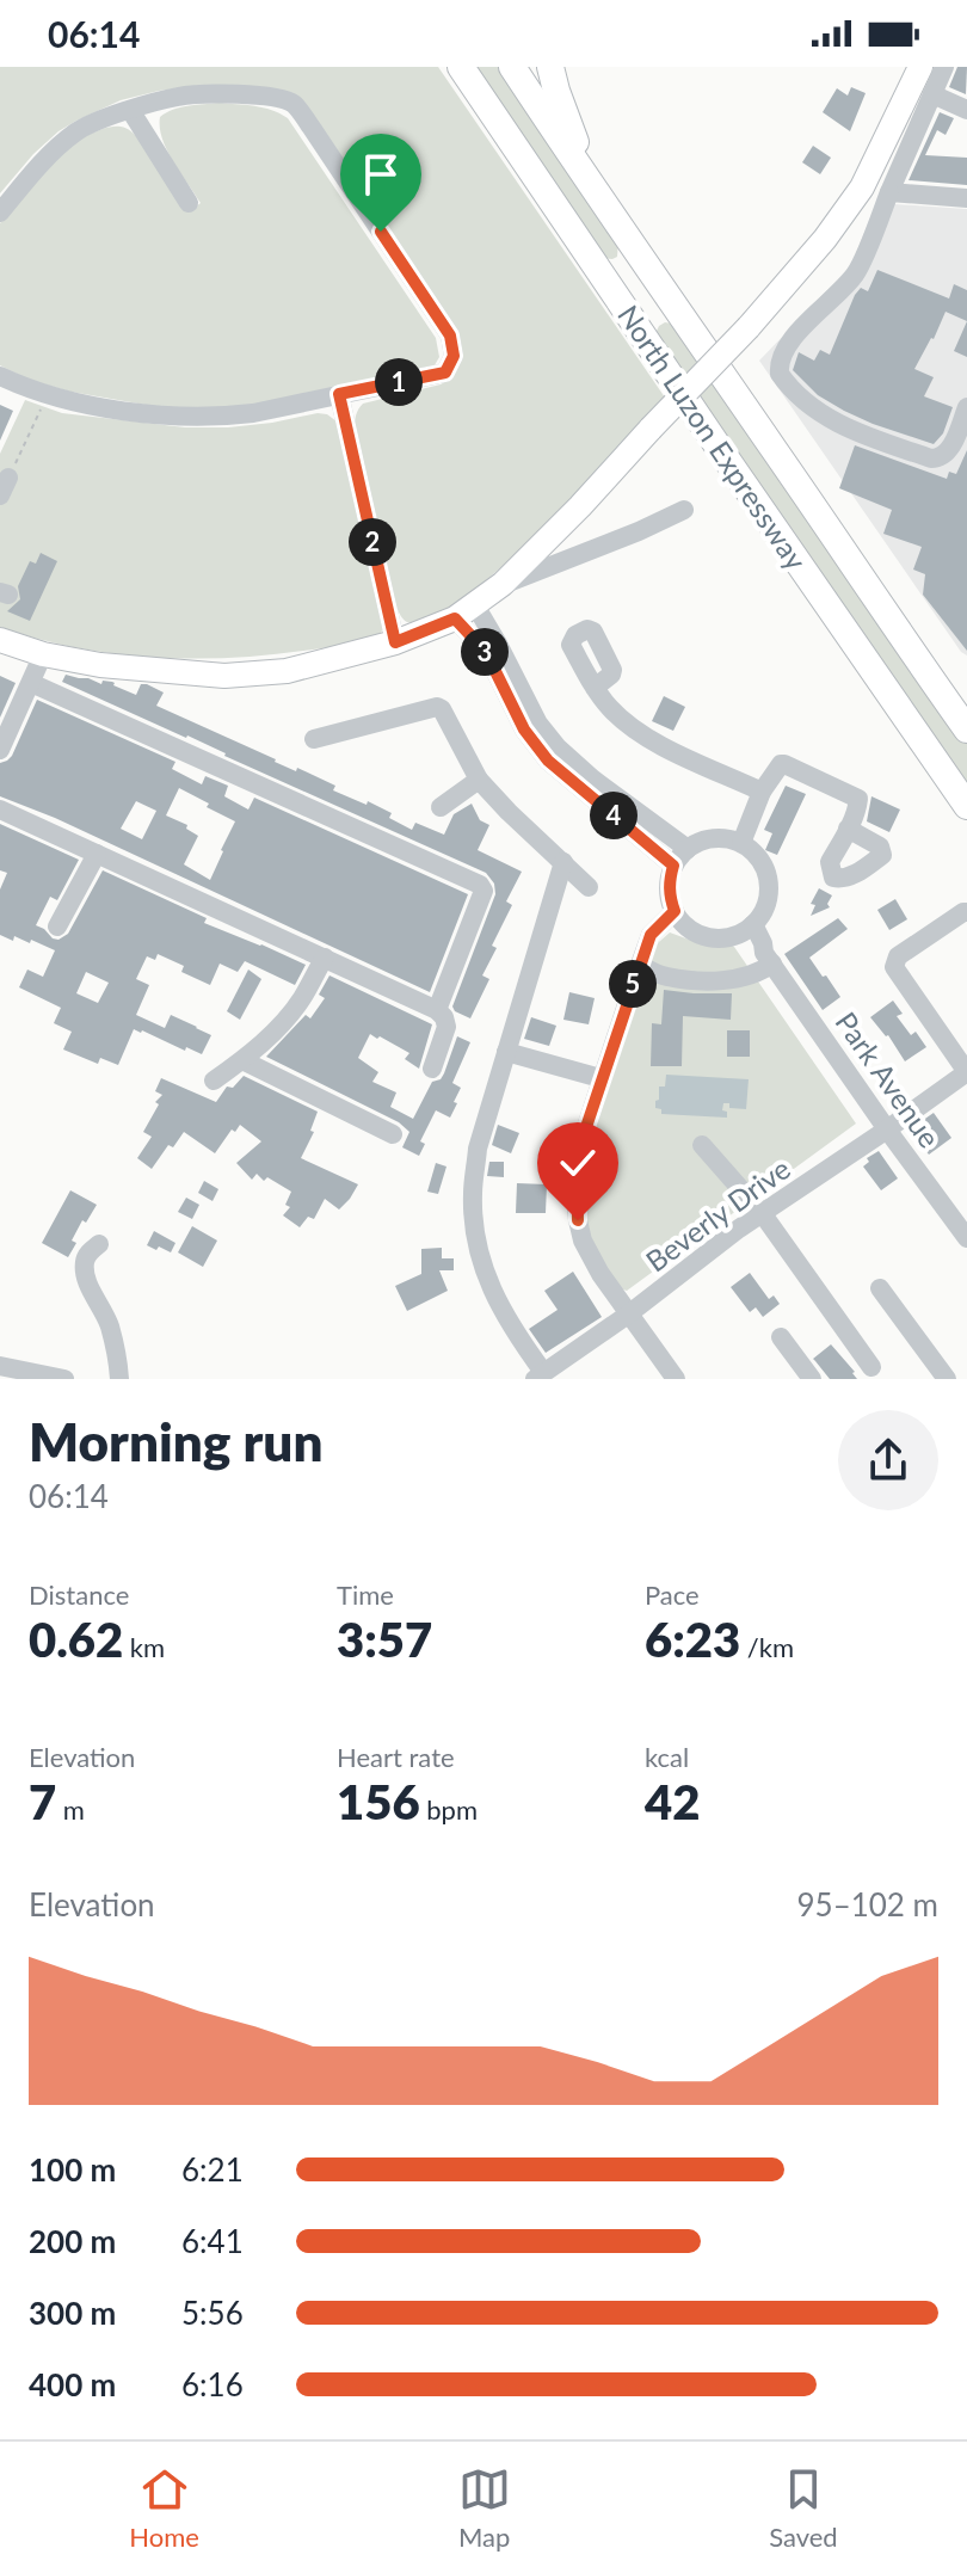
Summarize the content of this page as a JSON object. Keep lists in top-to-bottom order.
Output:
{
  "streets": {
    "highway": ["North Luzon Expressway"],
    "street": ["Park Avenue", "Beverly Drive"]
  },
  "crossings": [
    ["Park Avenue", "Beverly Drive"]
  ],
  "page": {
    "status": "06:14",
    "pins": [
      "1",
      "2",
      "3",
      "4",
      "5"
    ],
    "heading": ["Morning run", "06:14"],
    "stats": [
      ["Distance", "0.62 km"],
      ["Time", "3:57"],
      ["Pace", "6:23 /km"],
      ["Elevation", "7 m"],
      ["Heart rate", "156 bpm"],
      ["kcal", "42"]
    ],
    "chart": ["Elevation", "95–102 m"],
    "list": [
      {
        "name": "100 m",
        "note": "6:21"
      },
      {
        "name": "200 m",
        "note": "6:41"
      },
      {
        "name": "300 m",
        "note": "5:56"
      },
      {
        "name": "400 m",
        "note": "6:16"
      }
    ],
    "tabs": ["Home", "Map", "Saved"]
  }
}
